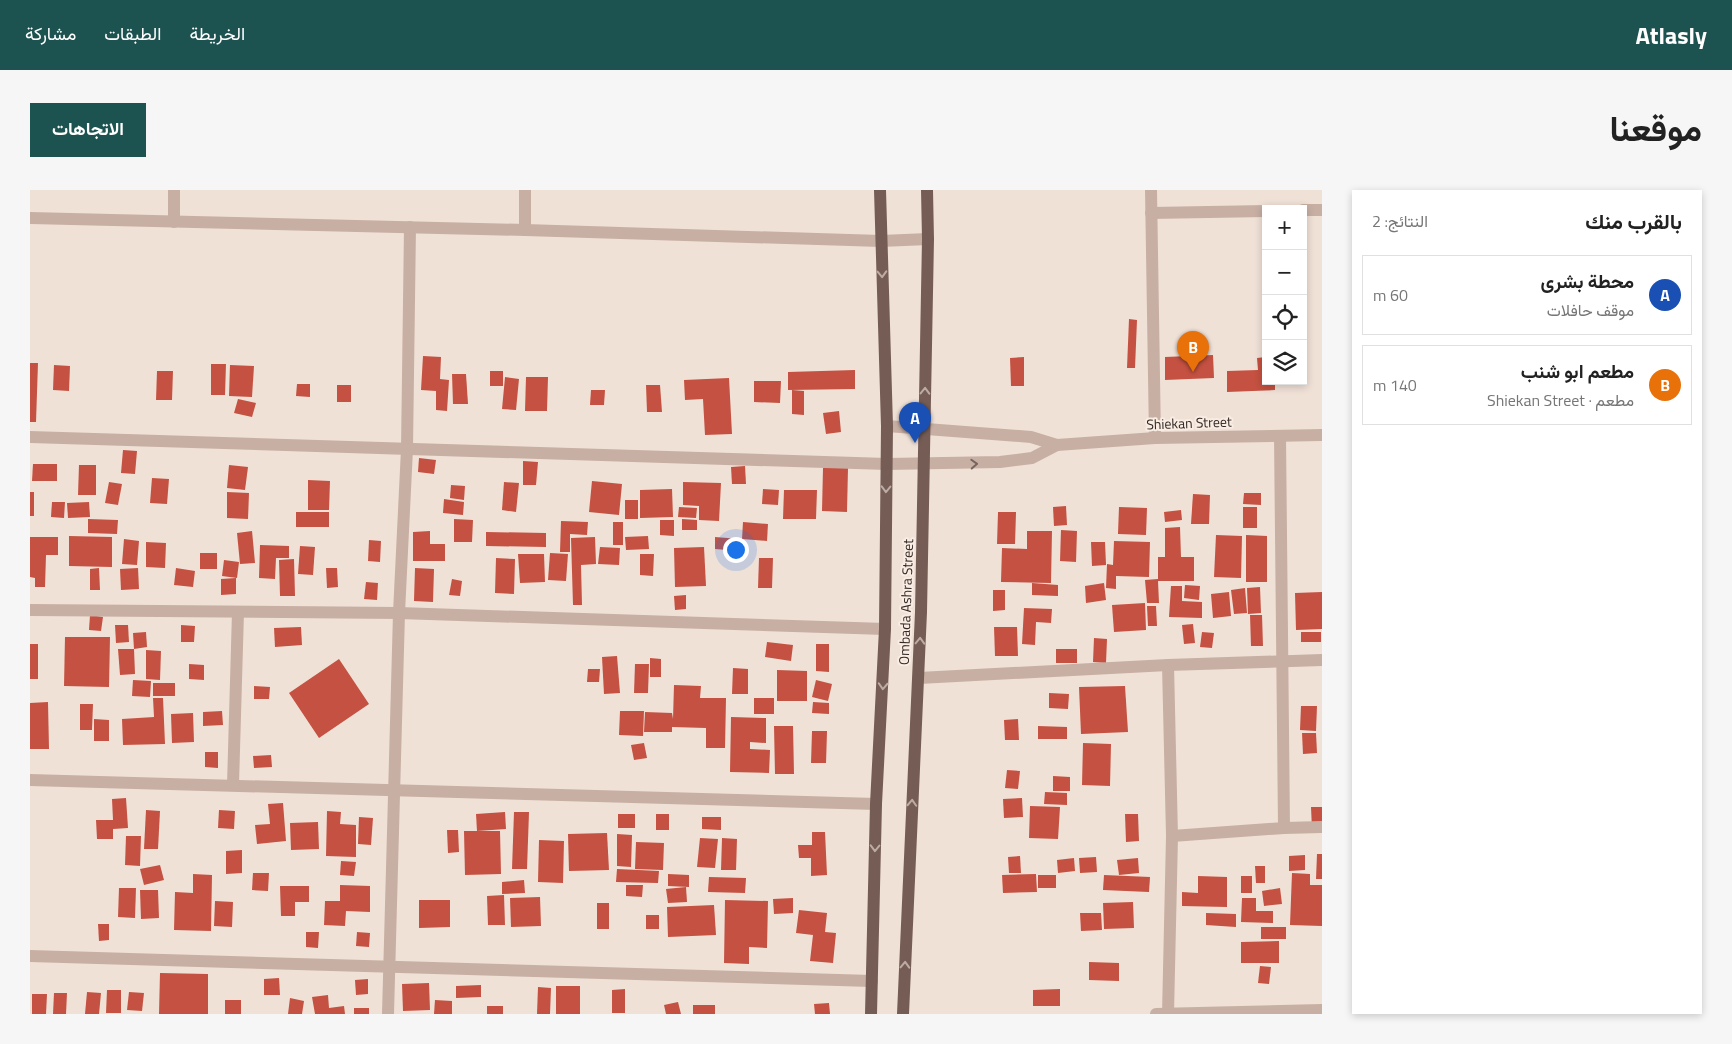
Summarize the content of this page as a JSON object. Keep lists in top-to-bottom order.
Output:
{
  "streets": {
    "main road": ["Ombada Ashra Street"],
    "street": ["Shiekan Street"]
  },
  "crossings": [
    ["Shiekan Street", "Ombada Ashra Street"]
  ],
  "page": {
    "header": "Atlasly",
    "nav": ["الخريطة", "الطبقات", "مشاركة"],
    "title": "موقعنا",
    "buttons": "الاتجاهات",
    "heading": ["بالقرب منك", "النتائج: 2"],
    "map_buttons": ["+", "−"],
    "list": [
      {
        "mark": "A",
        "name": "محطة بشرى",
        "note": "موقف حافلات",
        "value": "60 m"
      },
      {
        "mark": "B",
        "name": "مطعم ابو شنب",
        "note": "مطعم · Shiekan Street",
        "value": "140 m"
      }
    ],
    "pins": ["B", "A"]
  }
}
